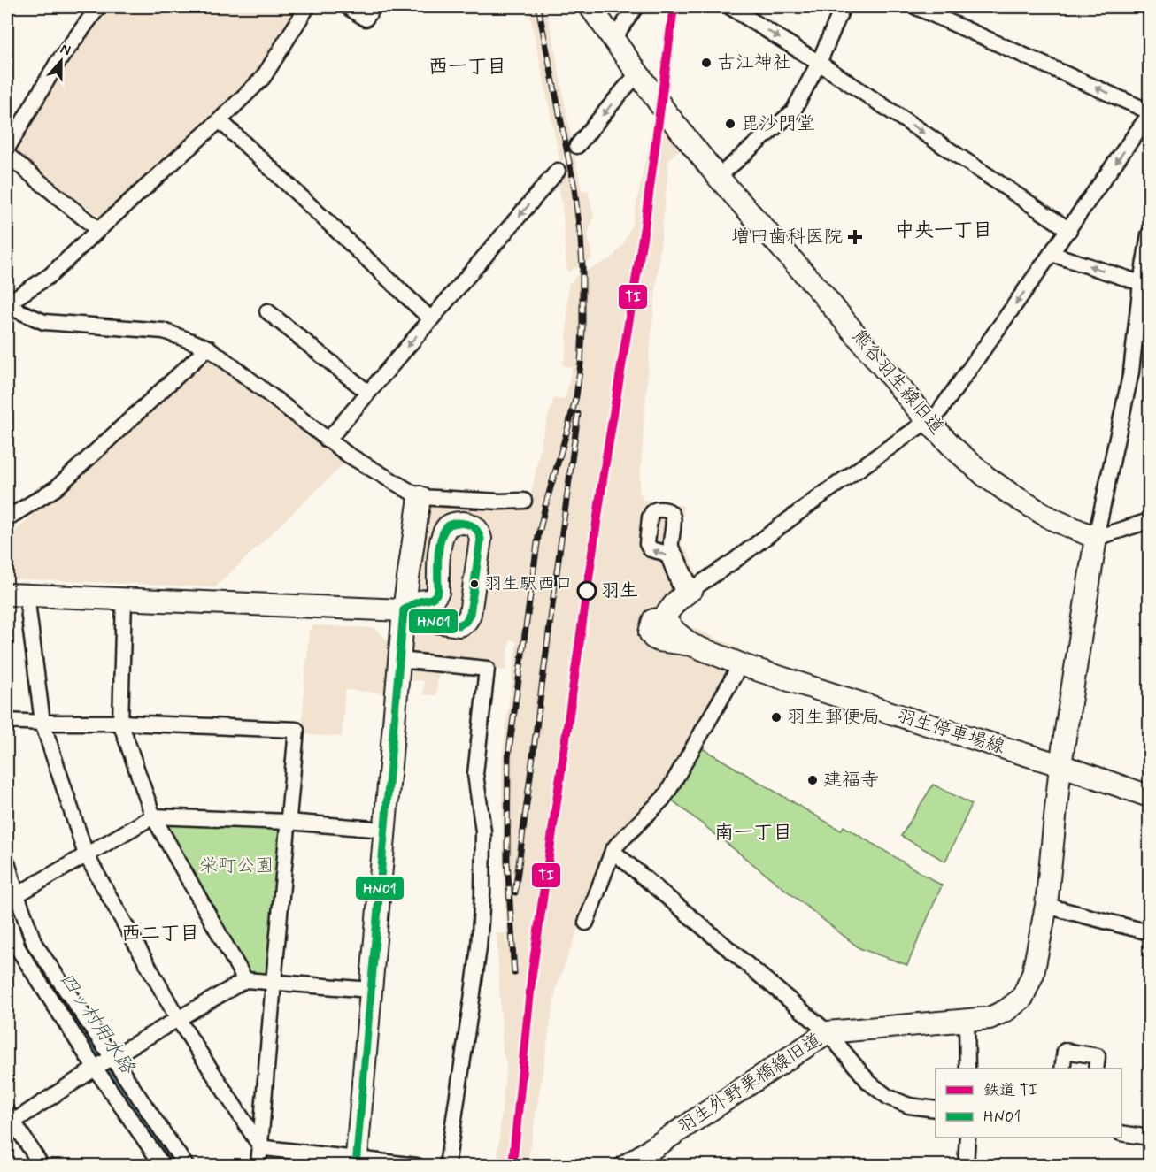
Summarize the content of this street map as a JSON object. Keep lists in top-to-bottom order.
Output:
{
  "streets": {
    "street": ["熊谷羽生線旧道", "羽生停車場線", "羽生外野栗橋線旧道"]
  },
  "crossings": [
    ["羽生停車場線", "羽生外野栗橋線旧道"]
  ],
  "districts": [
    "西一丁目",
    "中央一丁目",
    "南一丁目",
    "西二丁目"
  ],
  "water": ["四ッ村用水路"],
  "parks": ["栄町公園"],
  "places": {
    "other": [
      "古江神社",
      "毘沙門堂",
      "羽生駅西口",
      "羽生",
      "羽生郵便局",
      "建福寺"
    ],
    "health": ["増田歯科医院"]
  },
  "lines": ["rail line TI", "transit line HN01"],
  "legend": ["鉄道 TI", "HN01"],
  "north": "top"
}
